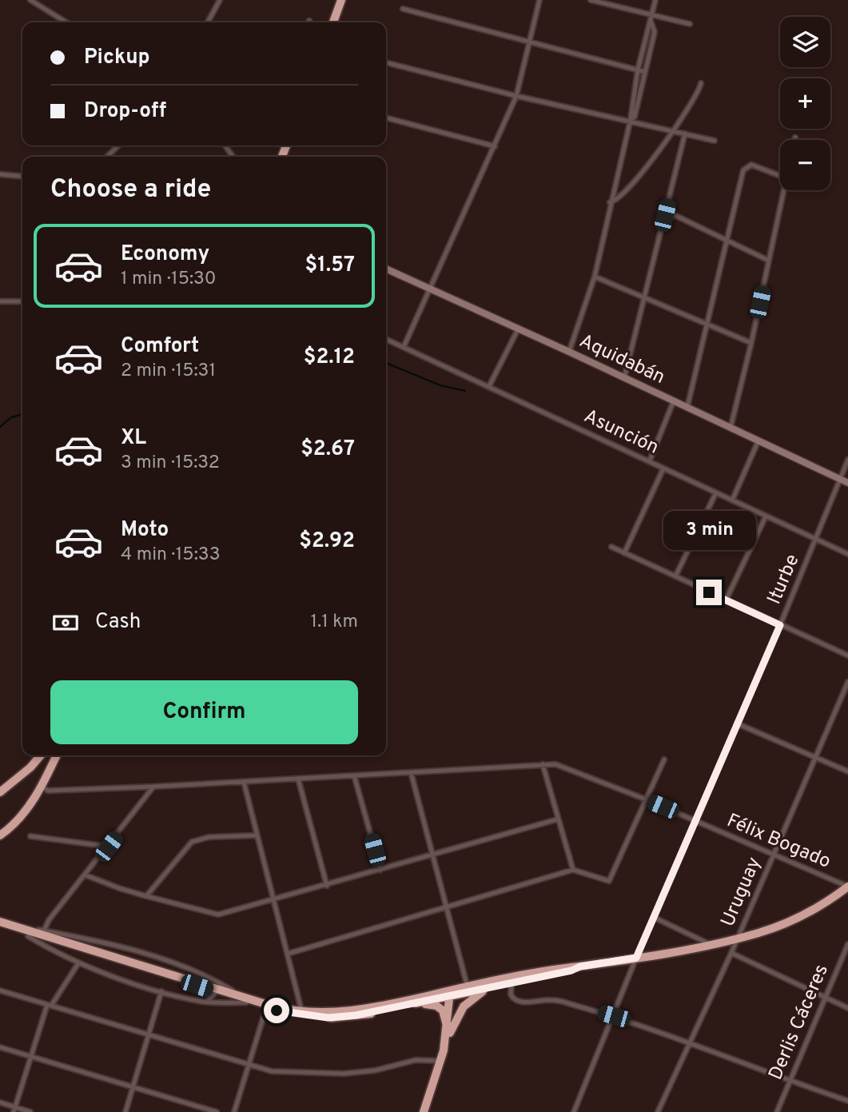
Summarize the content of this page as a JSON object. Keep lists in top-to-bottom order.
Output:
{
  "streets": {
    "street": [
      "Aquidabán",
      "Asunción",
      "Iturbe",
      "Félix Bogado",
      "Uruguay",
      "Derlis Cáceres"
    ]
  },
  "crossings": [
    ["Aquidabán", "Iturbe"],
    ["Asunción", "Iturbe"],
    ["Iturbe", "Félix Bogado"],
    ["Félix Bogado", "Uruguay"]
  ],
  "page": {
    "map_buttons": ["+", "−"],
    "banner": ["Pickup", "Drop-off"],
    "heading": "Choose a ride",
    "list": [
      {
        "name": "Economy",
        "note": "1 min · 15:30",
        "value": "$1.57"
      },
      {
        "name": "Comfort",
        "note": "2 min · 15:31",
        "value": "$2.12"
      },
      {
        "name": "XL",
        "note": "3 min · 15:32",
        "value": "$2.67"
      },
      {
        "name": "Moto",
        "note": "4 min · 15:33",
        "value": "$2.92"
      }
    ],
    "bubble": "3 min",
    "pay": ["Cash", "1.1 km"],
    "buttons": "Confirm"
  }
}
